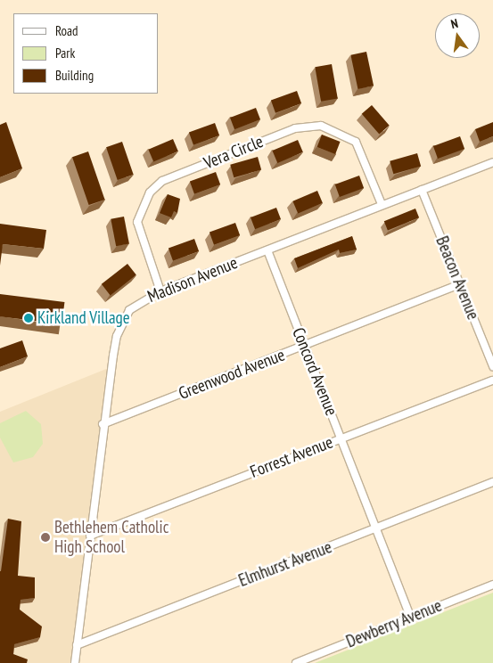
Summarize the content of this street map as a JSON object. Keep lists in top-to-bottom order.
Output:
{
  "streets": {
    "street": [
      "Vera Circle",
      "Beacon Avenue",
      "Madison Avenue",
      "Concord Avenue",
      "Greenwood Avenue",
      "Forrest Avenue",
      "Elmhurst Avenue",
      "Dewberry Avenue"
    ]
  },
  "crossings": [
    ["Vera Circle", "Madison Avenue"],
    ["Beacon Avenue", "Madison Avenue"],
    ["Beacon Avenue", "Greenwood Avenue"],
    ["Madison Avenue", "Concord Avenue"],
    ["Madison Avenue", "Greenwood Avenue"],
    ["Madison Avenue", "Forrest Avenue"],
    ["Madison Avenue", "Elmhurst Avenue"],
    ["Concord Avenue", "Greenwood Avenue"],
    ["Concord Avenue", "Forrest Avenue"],
    ["Concord Avenue", "Elmhurst Avenue"],
    ["Concord Avenue", "Dewberry Avenue"]
  ],
  "places": ["Kirkland Village", "Bethlehem Catholic High School"],
  "legend": ["Road", "Park", "Building"],
  "north": "top"
}
